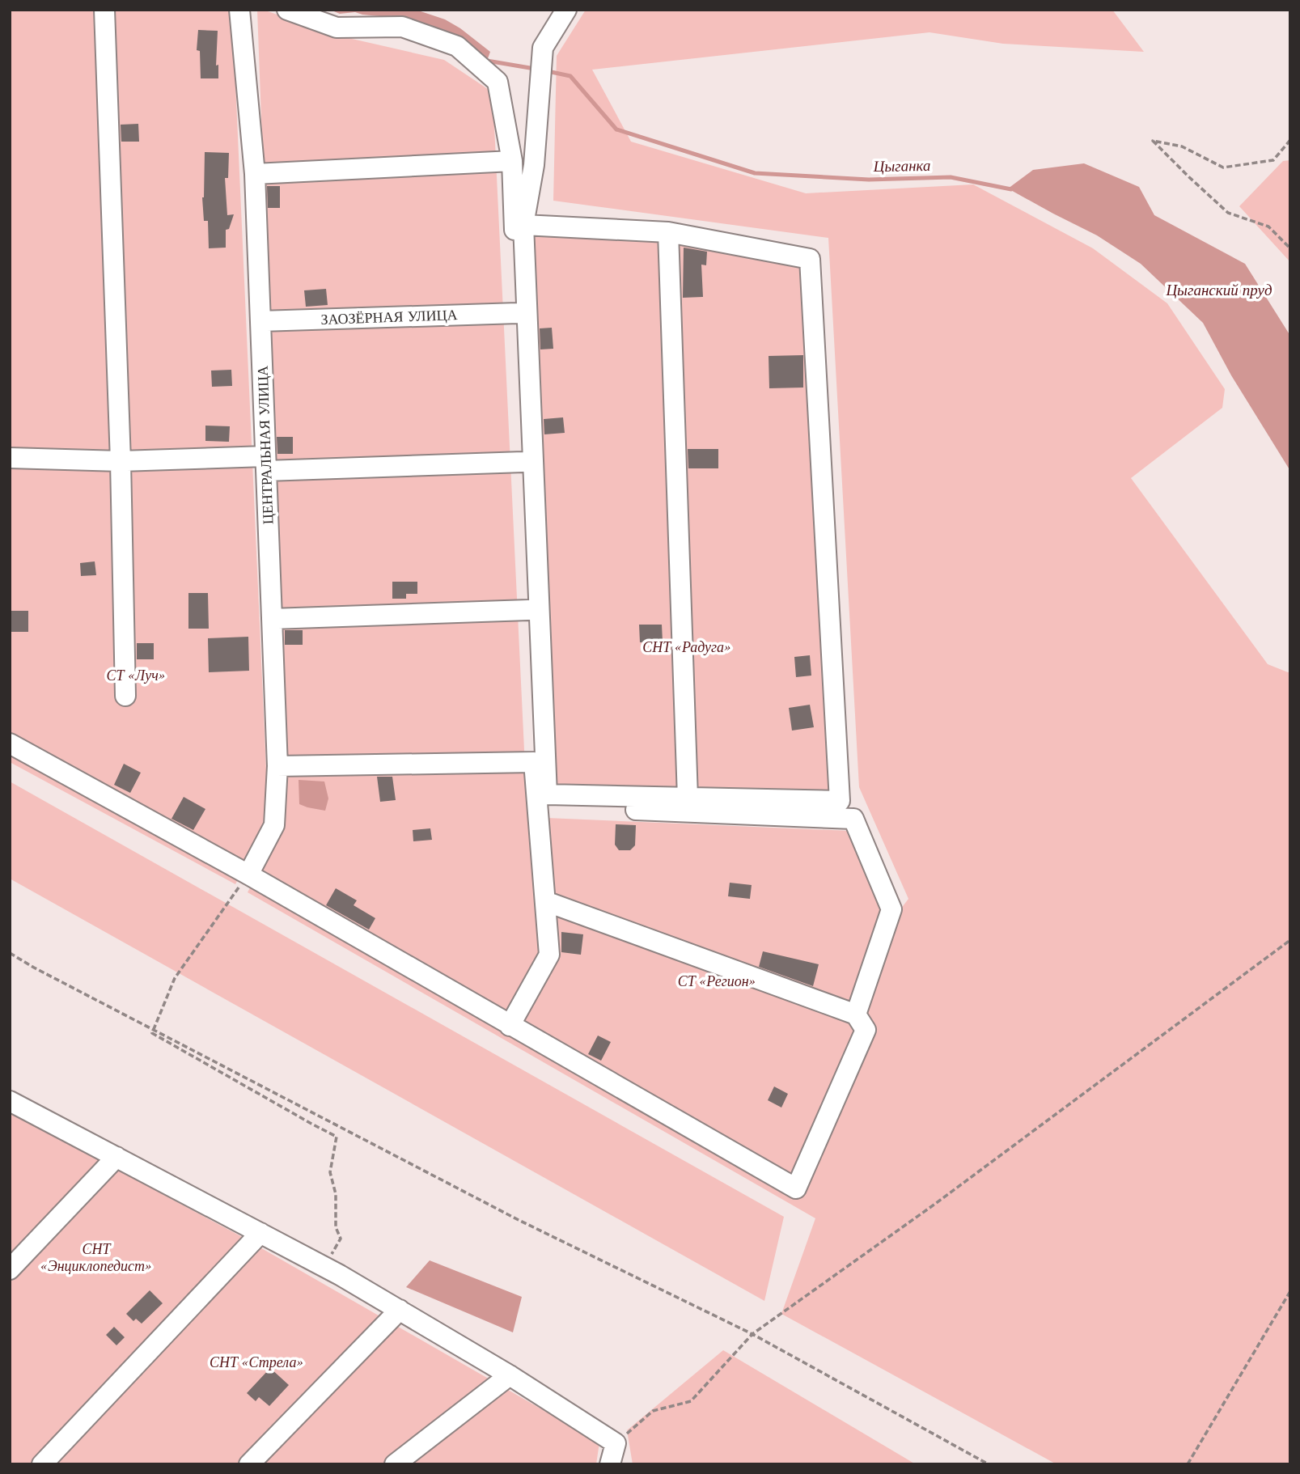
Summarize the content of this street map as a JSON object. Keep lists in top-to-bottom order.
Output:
{
  "streets": {
    "street": ["ЗАОЗЁРНАЯ УЛИЦА", "ЦЕНТРАЛЬНАЯ УЛИЦА"]
  },
  "crossings": [
    ["ЗАОЗЁРНАЯ УЛИЦА", "ЦЕНТРАЛЬНАЯ УЛИЦА"]
  ],
  "water": ["Цыганка", "Цыганский пруд"],
  "parks": [
    "СНТ «Радуга»",
    "СТ «Луч»",
    "СТ «Регион»",
    "СНТ «Энциклопедист»",
    "СНТ «Стрела»"
  ]
}
